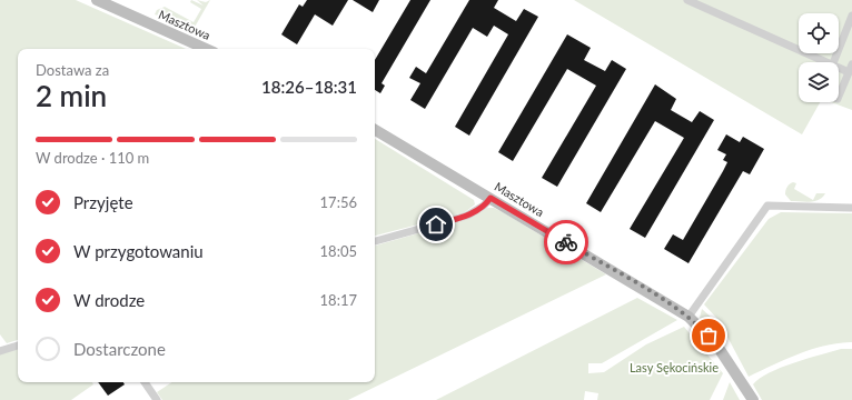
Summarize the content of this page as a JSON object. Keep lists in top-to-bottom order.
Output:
{
  "streets": {
    "street": ["Masztowa"]
  },
  "parks": ["Lasy Sękocińskie"],
  "page": {
    "heading": ["2 min", "Dostawa za", "18:26–18:31"],
    "bar": "W drodze · 110 m",
    "list": [
      ["Przyjęte", "17:56"],
      ["W przygotowaniu", "18:05"],
      ["W drodze", "18:17"],
      "Dostarczone"
    ]
  }
}
